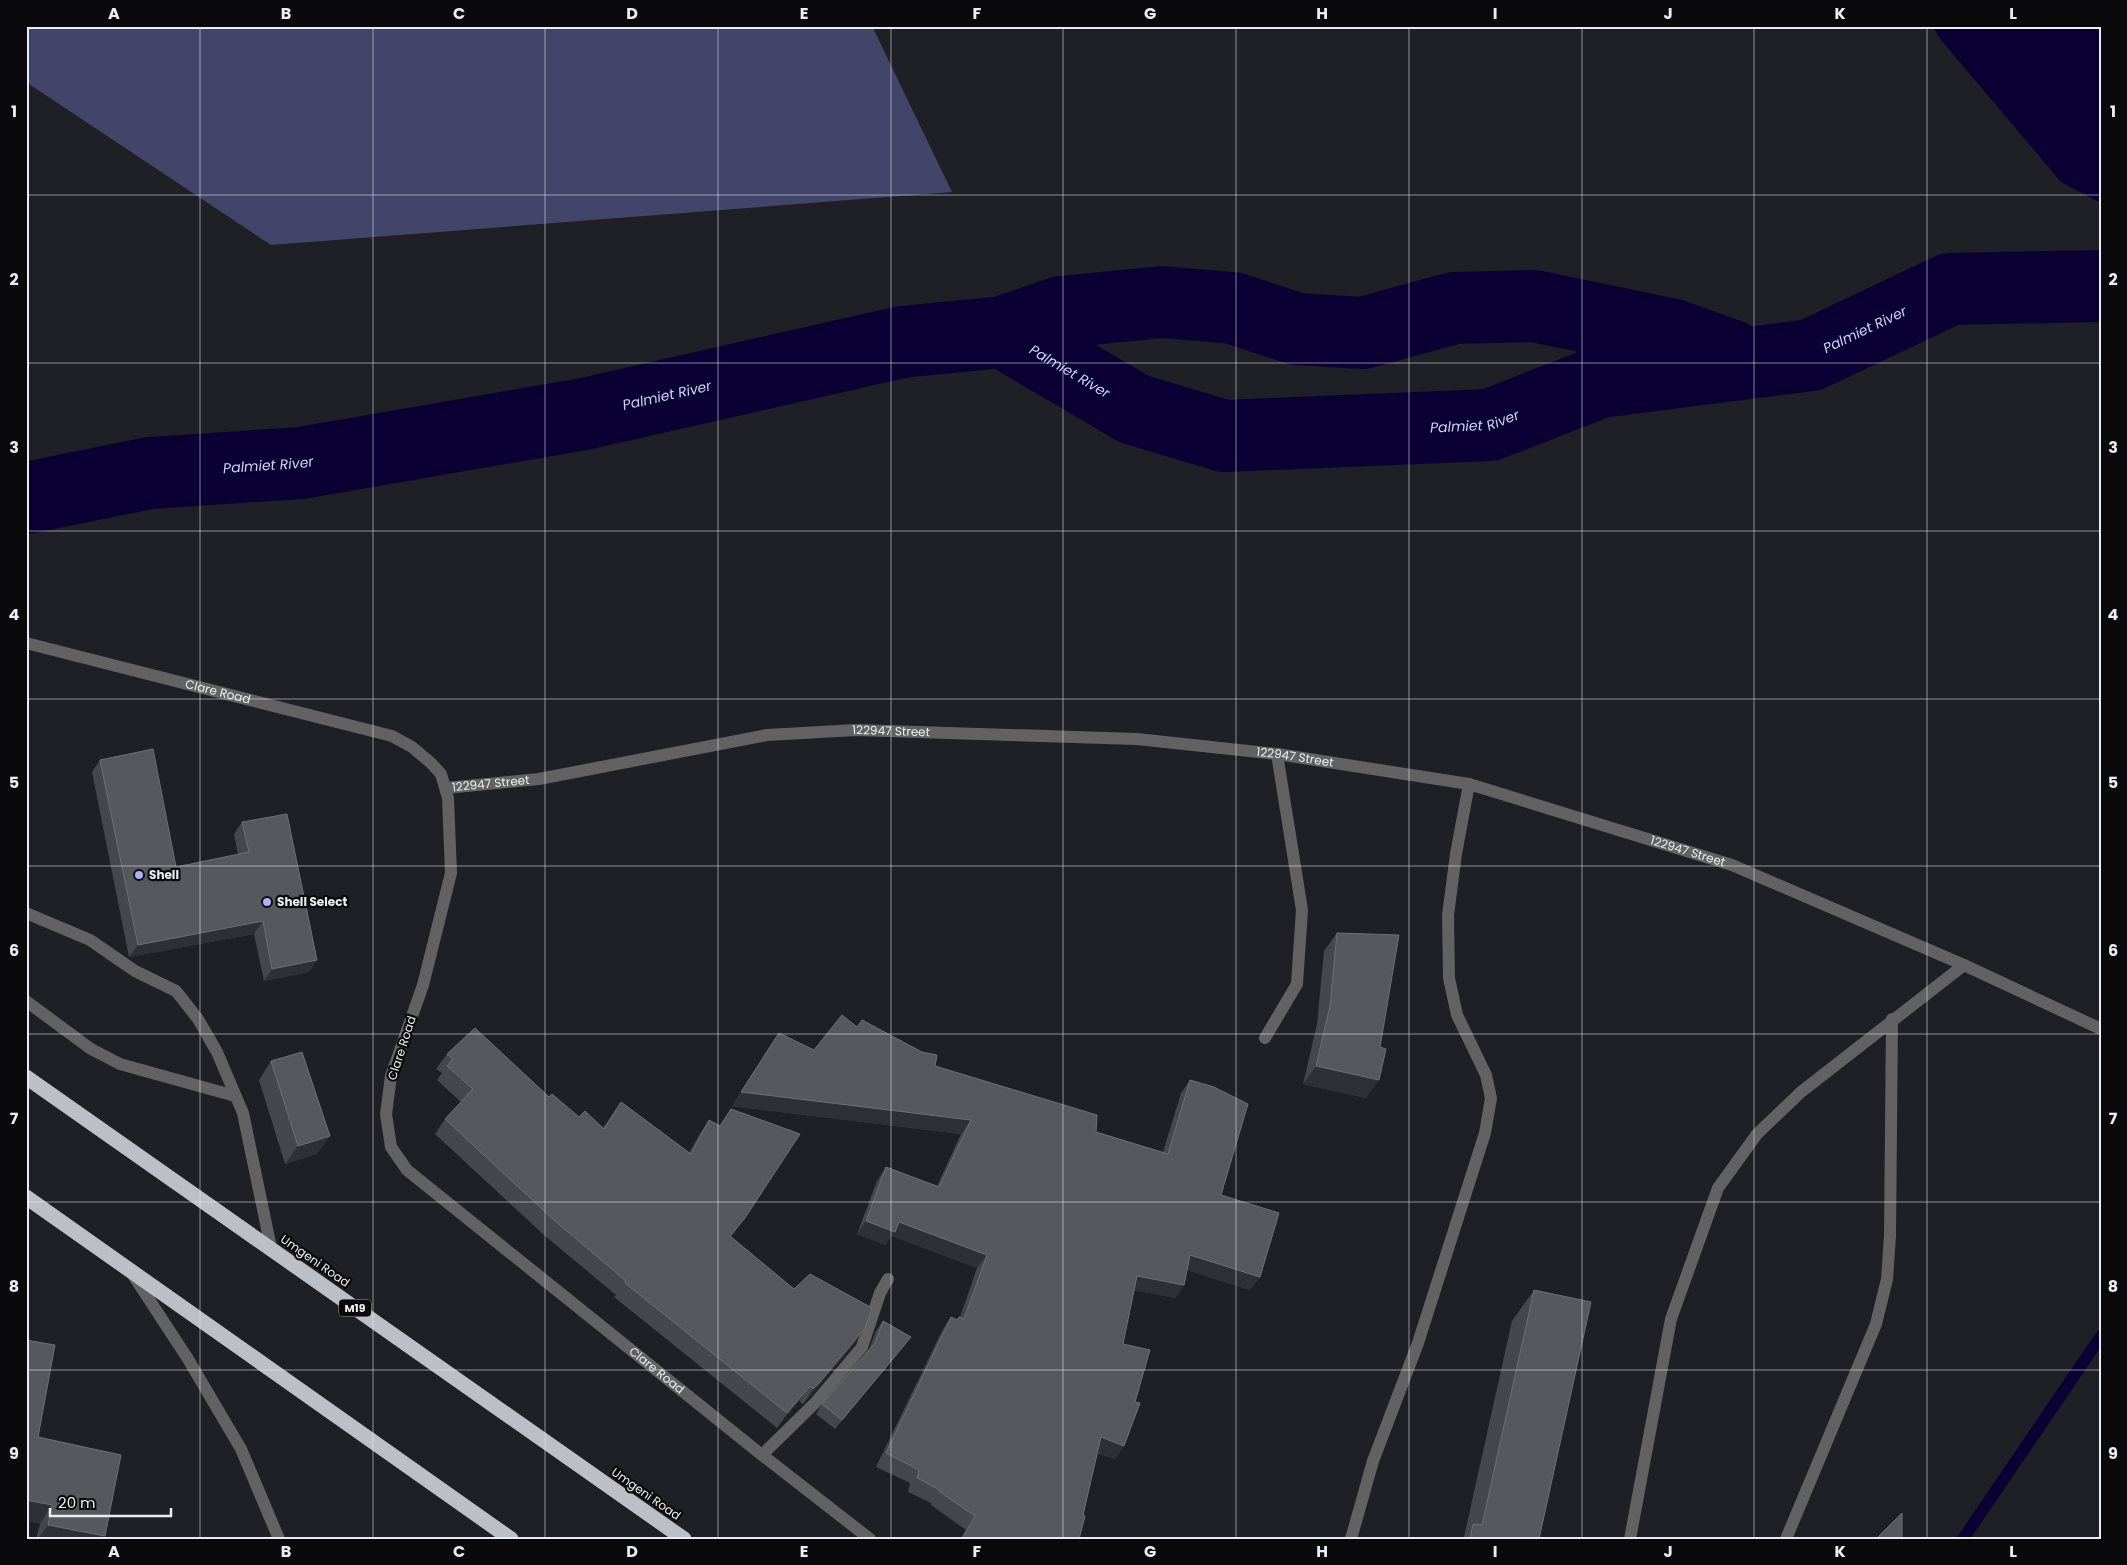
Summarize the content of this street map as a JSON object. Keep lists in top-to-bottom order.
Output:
{
  "streets": {
    "highway": ["Umgeni Road", "M19"],
    "street": ["Clare Road", "122947 Street"]
  },
  "crossings": [
    ["Clare Road", "122947 Street"]
  ],
  "water": ["Palmiet River"],
  "places": ["Shell", "Shell Select"],
  "scale_bar": "20 m",
  "grid": {
    "columns": [
      "A",
      "B",
      "C",
      "D",
      "E",
      "F",
      "G",
      "H",
      "I",
      "J",
      "K",
      "L"
    ],
    "rows": [
      "1",
      "2",
      "3",
      "4",
      "5",
      "6",
      "7",
      "8",
      "9"
    ]
  }
}
